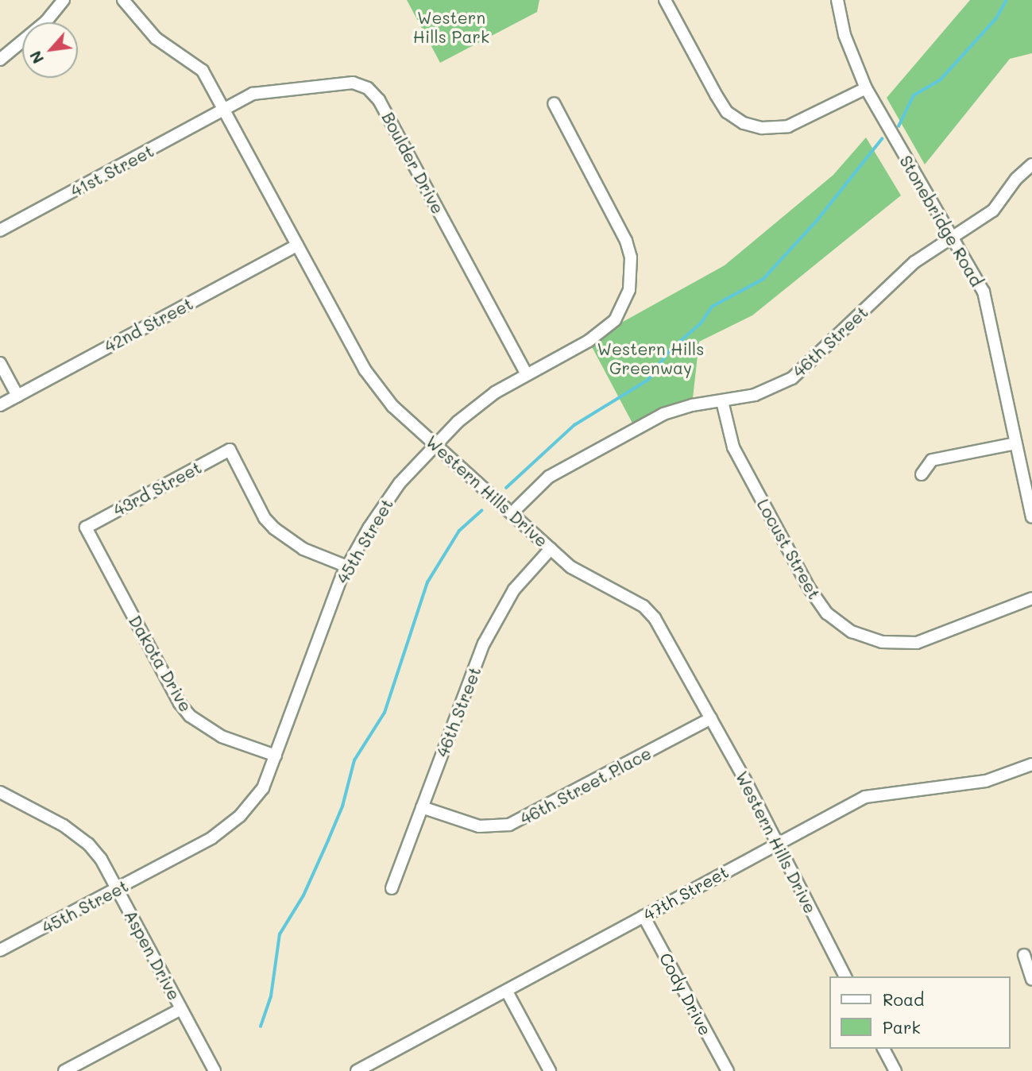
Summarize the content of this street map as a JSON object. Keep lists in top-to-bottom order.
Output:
{
  "streets": {
    "street": [
      "Boulder Drive",
      "41st Street",
      "Stonebridge Road",
      "42nd Street",
      "46th Street",
      "43rd Street",
      "Western Hills Drive",
      "45th Street",
      "Locust Street",
      "Dakota Drive",
      "46th Street Place",
      "47th Street",
      "Aspen Drive",
      "Cody Drive"
    ]
  },
  "crossings": [
    ["Boulder Drive", "41st Street"],
    ["Boulder Drive", "Western Hills Drive"],
    ["Boulder Drive", "45th Street"],
    ["41st Street", "Western Hills Drive"],
    ["Stonebridge Road", "46th Street"],
    ["42nd Street", "Western Hills Drive"],
    ["46th Street", "Western Hills Drive"],
    ["46th Street", "Locust Street"],
    ["46th Street", "46th Street Place"],
    ["43rd Street", "45th Street"],
    ["43rd Street", "Dakota Drive"],
    ["Western Hills Drive", "45th Street"],
    ["Western Hills Drive", "46th Street Place"],
    ["Western Hills Drive", "47th Street"],
    ["45th Street", "Dakota Drive"],
    ["45th Street", "Aspen Drive"],
    ["47th Street", "Cody Drive"]
  ],
  "parks": ["Western Hills Park", "Western Hills Greenway"],
  "legend": ["Road", "Park"],
  "north": "bottom left"
}
